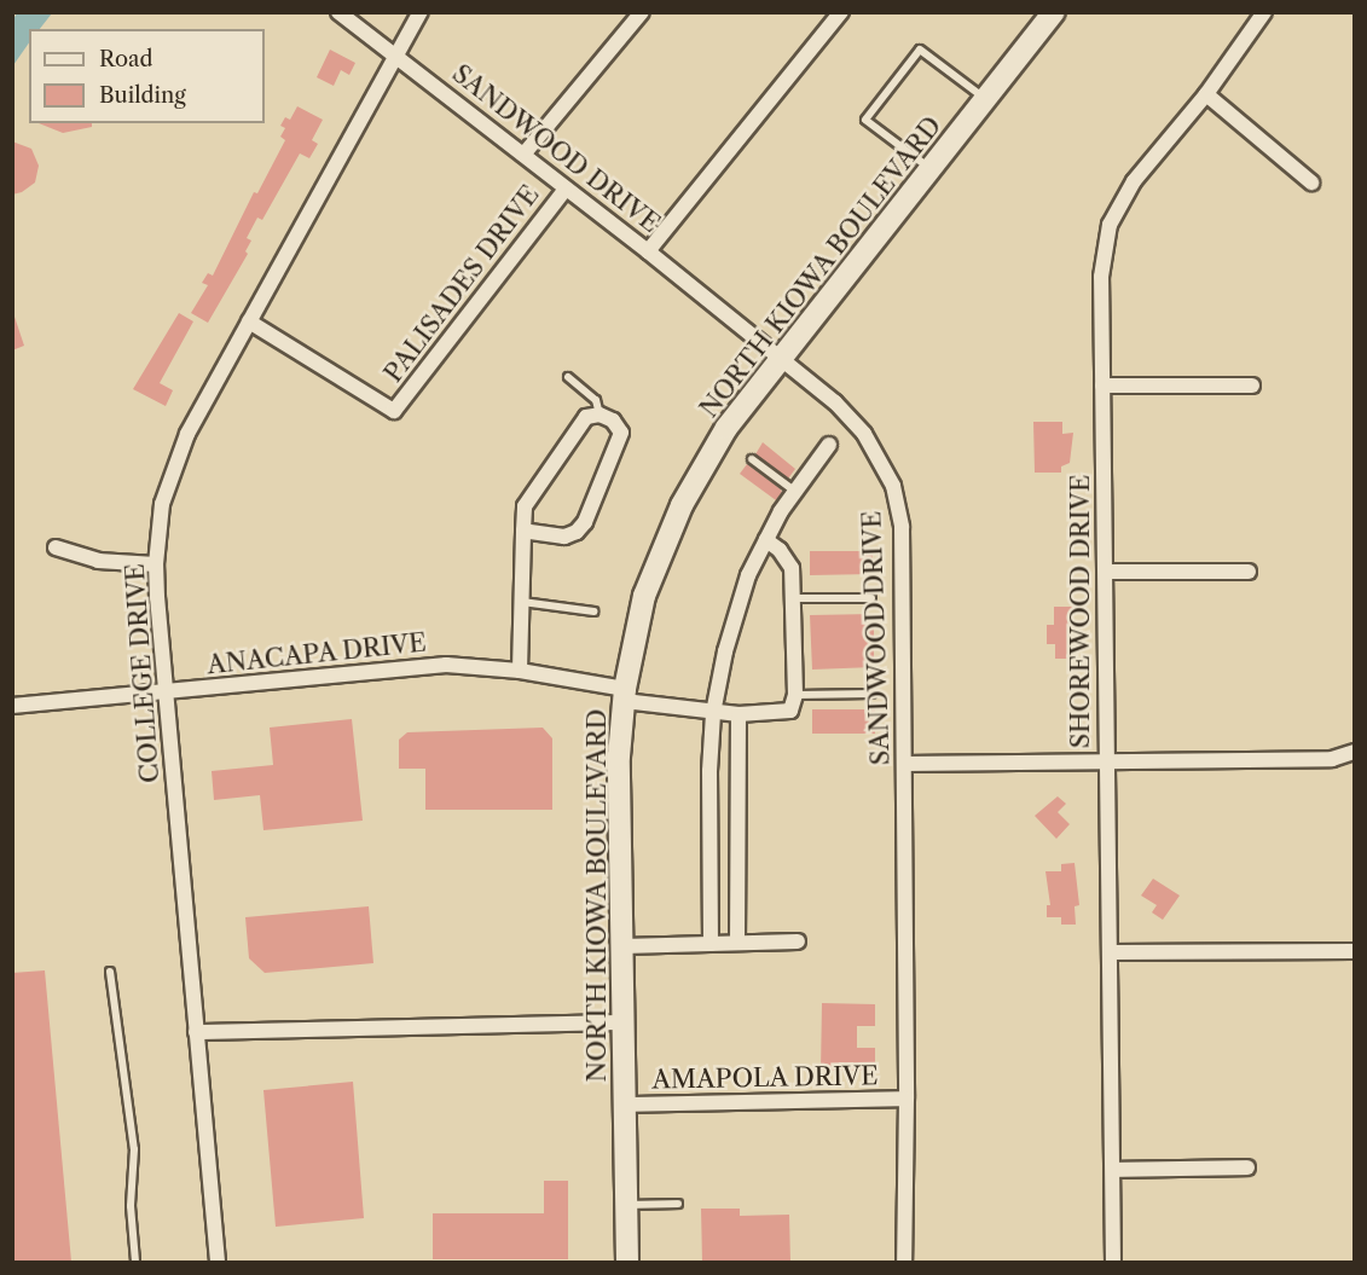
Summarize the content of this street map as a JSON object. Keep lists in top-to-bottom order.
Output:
{
  "streets": {
    "street": [
      "SANDWOOD DRIVE",
      "NORTH KIOWA BOULEVARD",
      "PALISADES DRIVE",
      "SHOREWOOD DRIVE",
      "ANACAPA DRIVE",
      "COLLEGE DRIVE",
      "AMAPOLA DRIVE"
    ]
  },
  "crossings": [
    ["SANDWOOD DRIVE", "NORTH KIOWA BOULEVARD"],
    ["SANDWOOD DRIVE", "PALISADES DRIVE"],
    ["SANDWOOD DRIVE", "COLLEGE DRIVE"],
    ["SANDWOOD DRIVE", "AMAPOLA DRIVE"],
    ["NORTH KIOWA BOULEVARD", "ANACAPA DRIVE"],
    ["NORTH KIOWA BOULEVARD", "AMAPOLA DRIVE"],
    ["PALISADES DRIVE", "COLLEGE DRIVE"],
    ["ANACAPA DRIVE", "COLLEGE DRIVE"]
  ],
  "legend": ["Road", "Building"]
}
